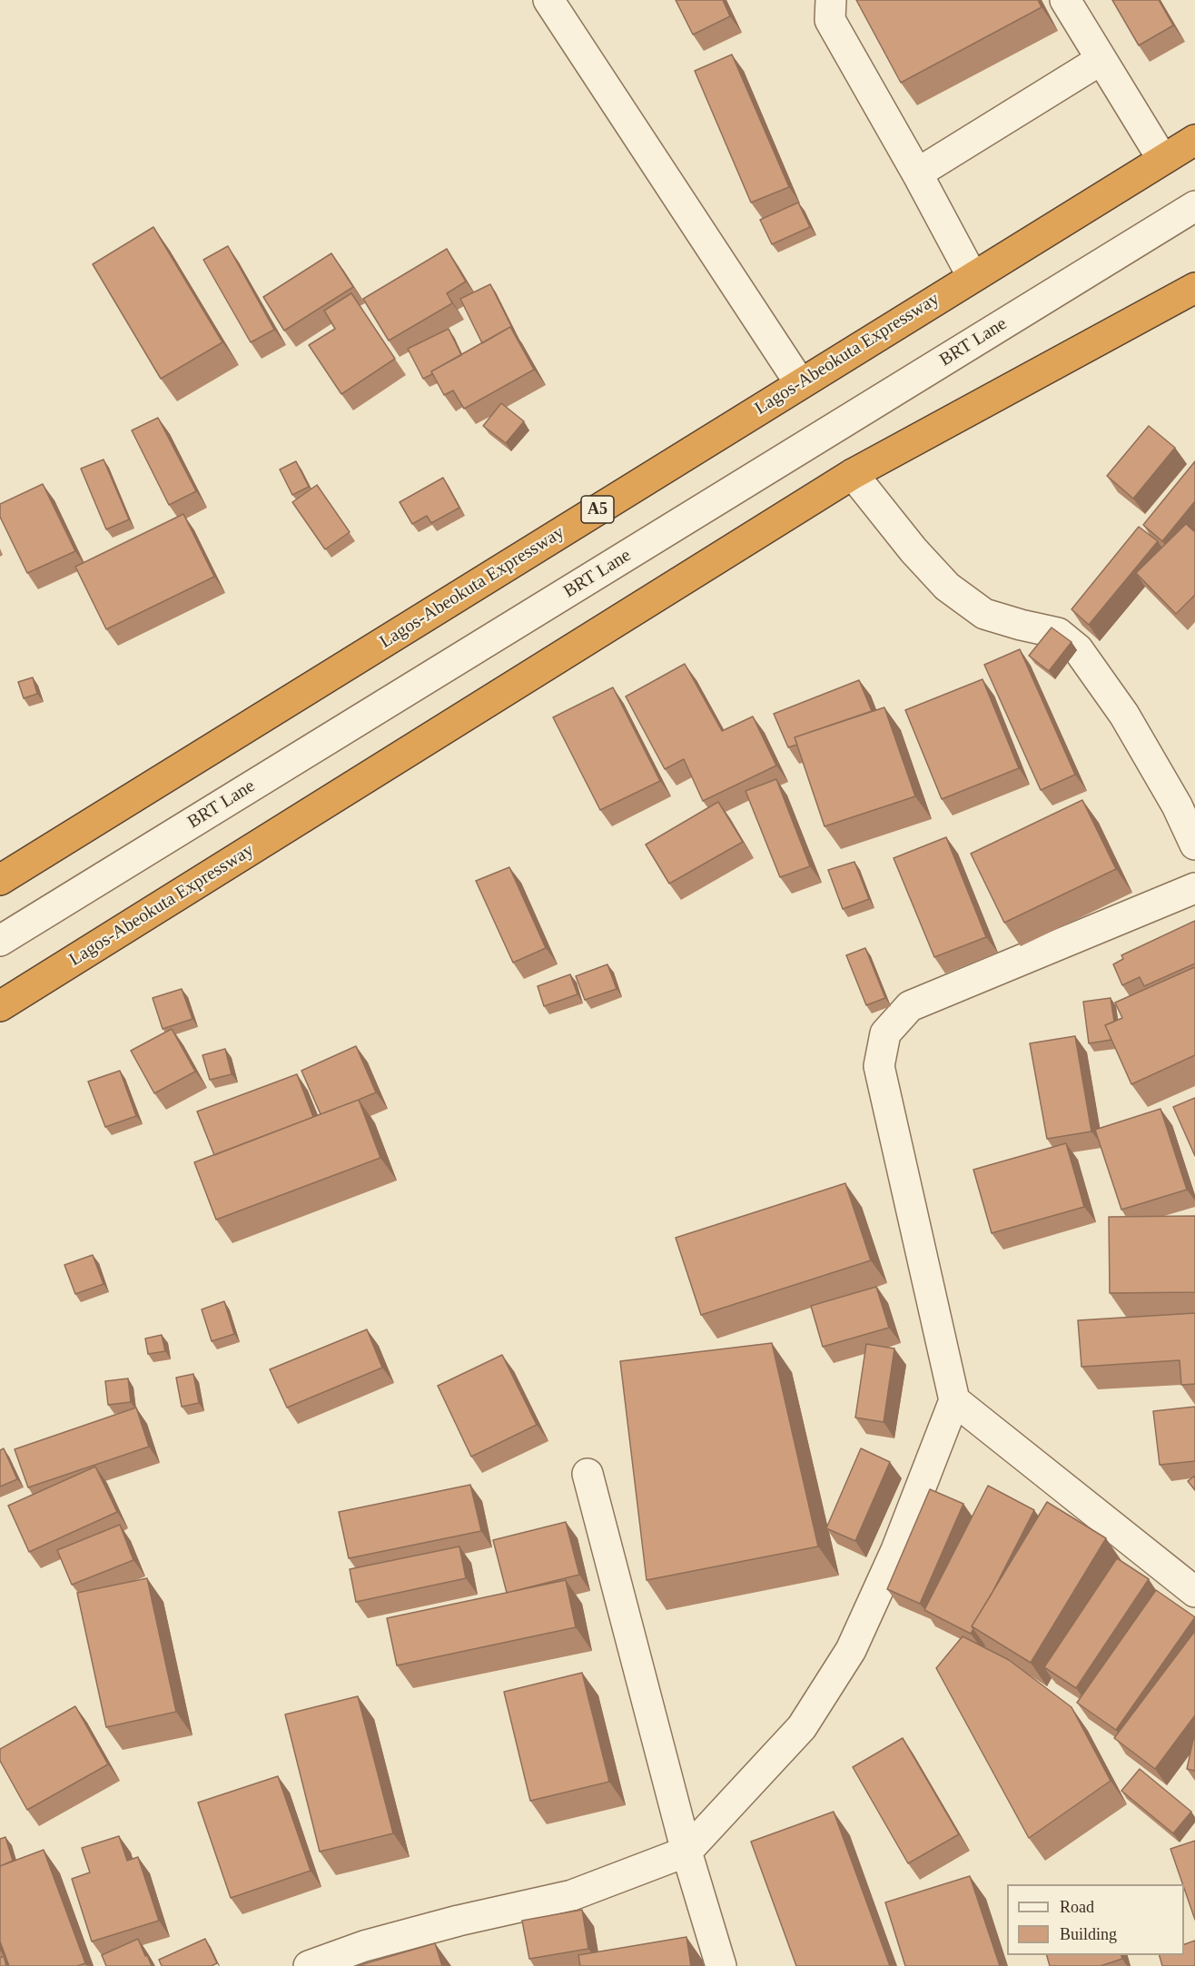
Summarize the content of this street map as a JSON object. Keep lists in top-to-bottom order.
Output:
{
  "streets": {
    "highway": ["Lagos-Abeokuta Expressway", "A5"],
    "street": ["BRT Lane"]
  },
  "legend": ["Road", "Building"]
}
